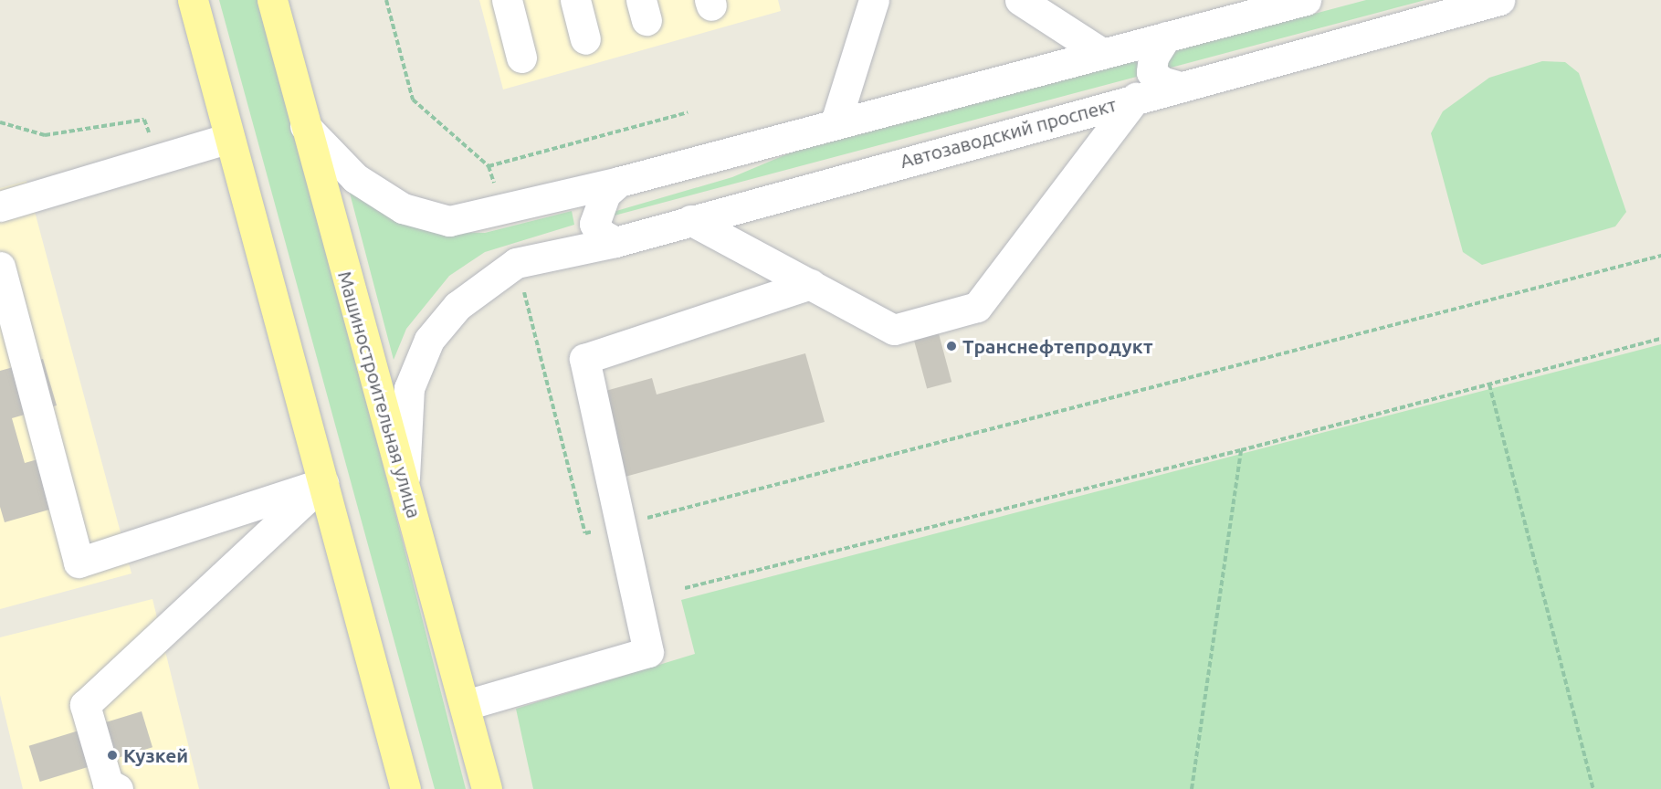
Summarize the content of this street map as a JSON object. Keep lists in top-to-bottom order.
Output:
{
  "streets": {
    "main road": ["Машиностроительная улица"],
    "street": ["Автозаводский проспект"]
  },
  "places": ["Транснефтепродукт", "Кузкей"]
}
